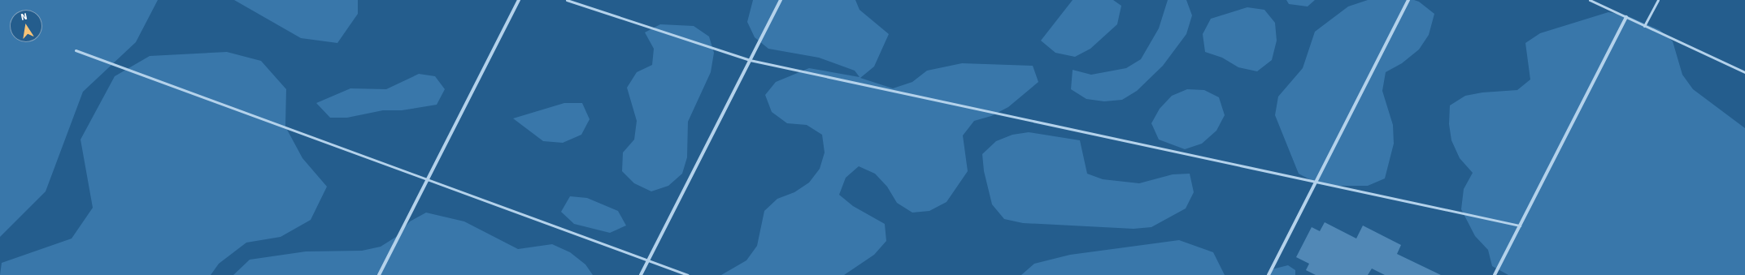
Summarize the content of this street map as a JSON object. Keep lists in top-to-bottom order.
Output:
{
  "north": "top"
}
